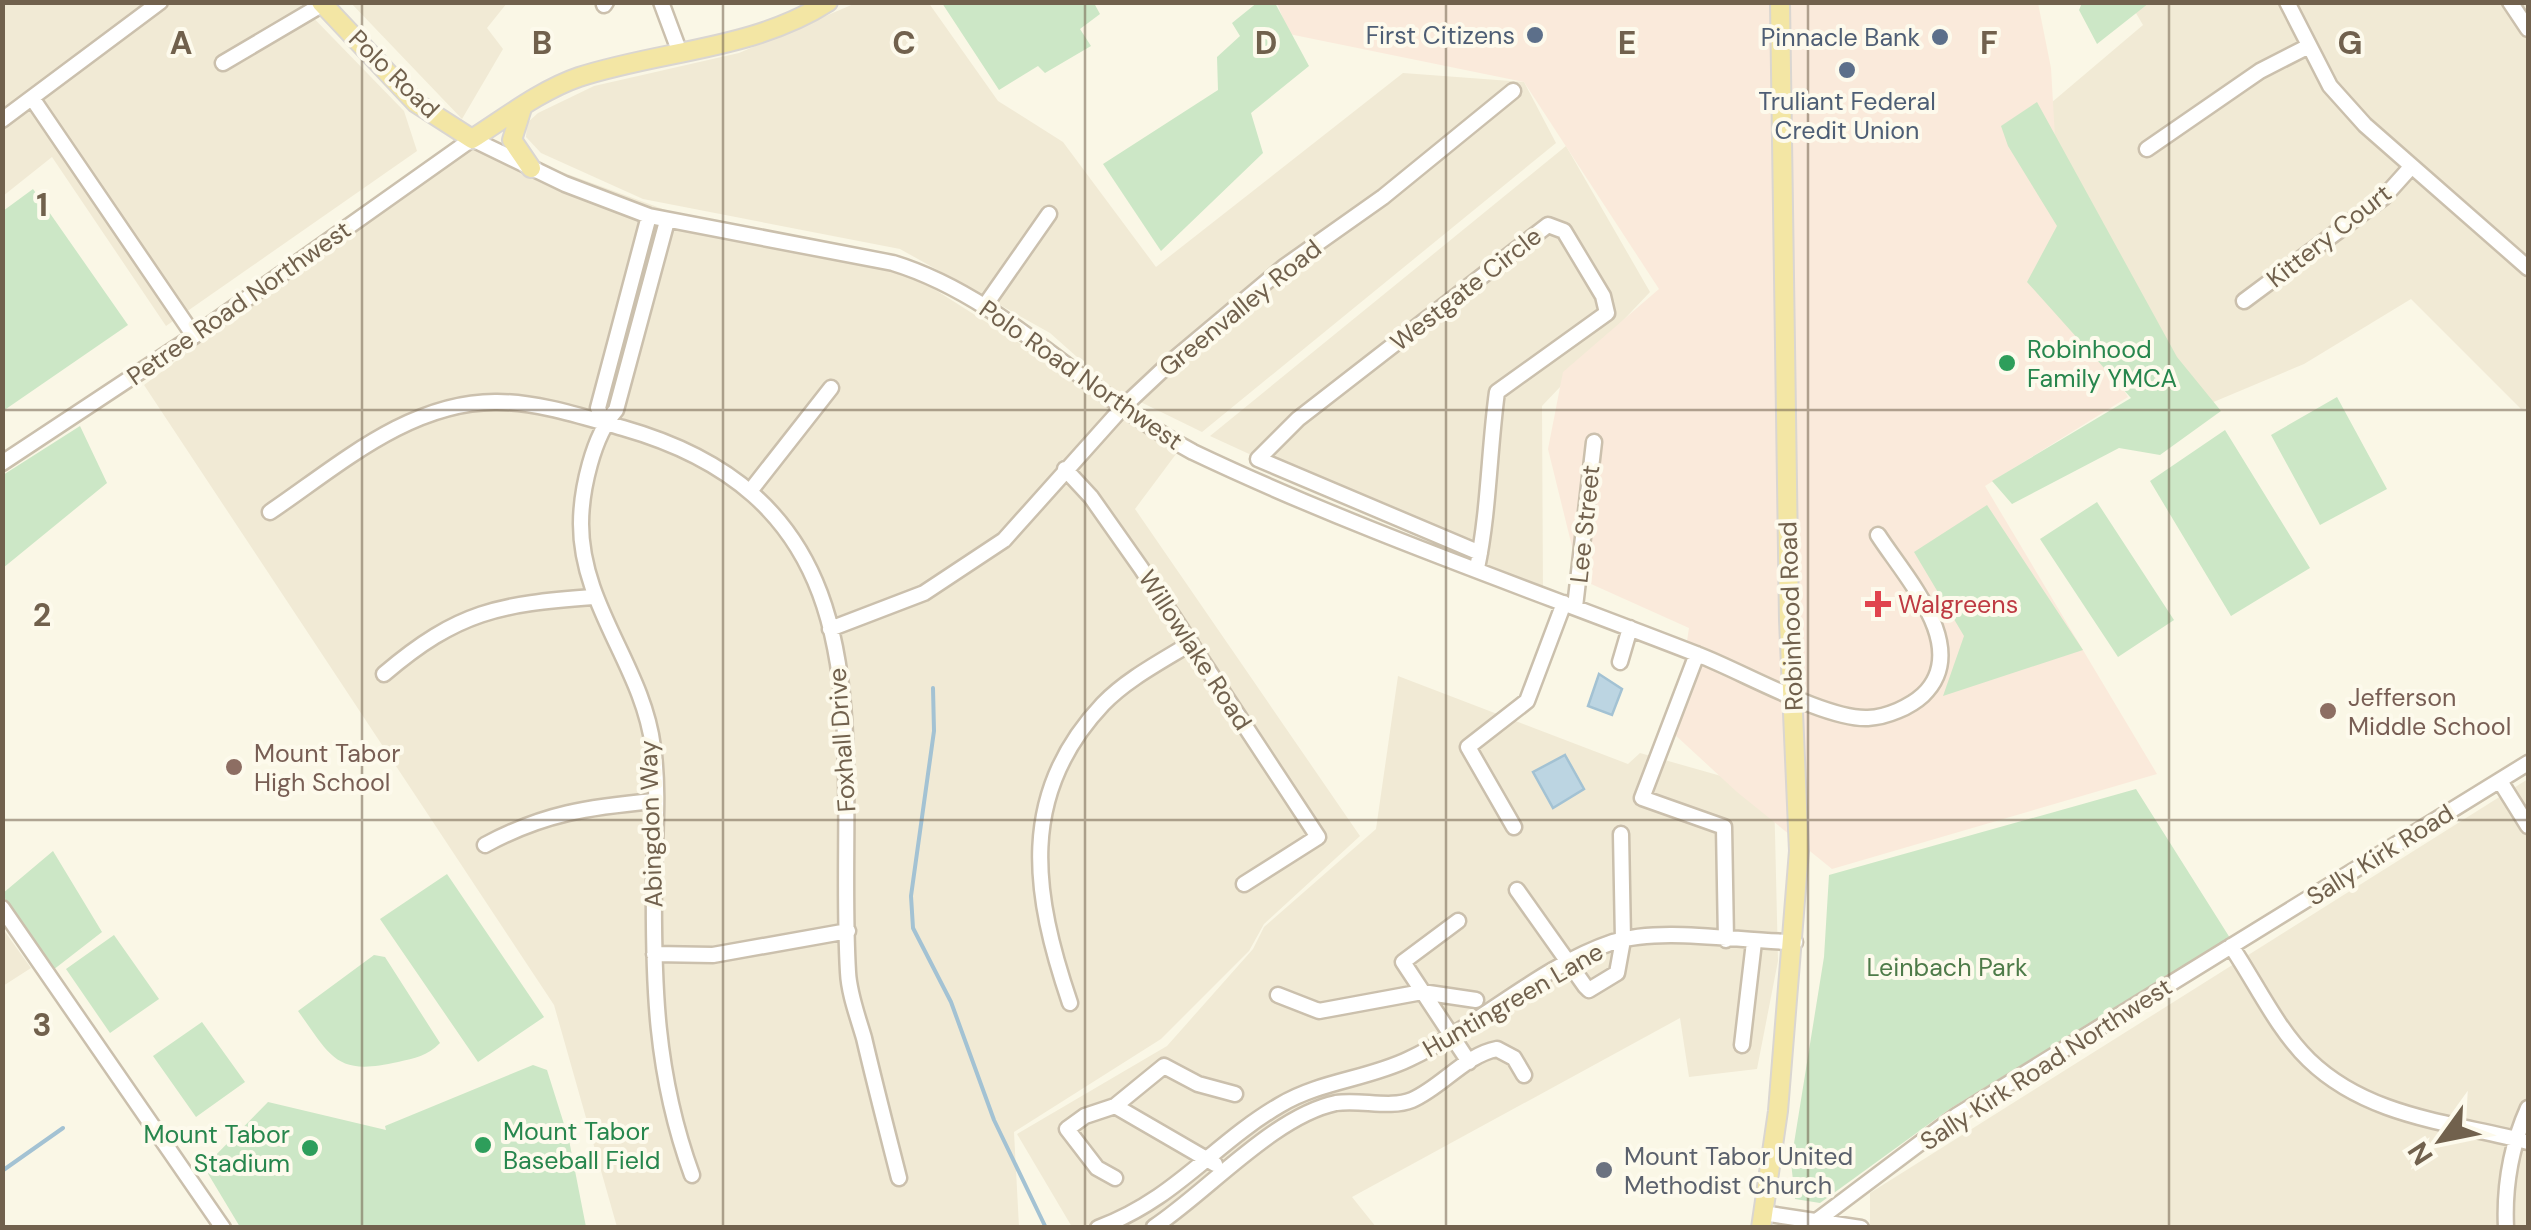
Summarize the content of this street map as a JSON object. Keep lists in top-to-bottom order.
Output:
{
  "streets": {
    "main road": ["Polo Road", "Robinhood Road"],
    "street": [
      "Kittery Court",
      "Westgate Circle",
      "Petree Road Northwest",
      "Greenvalley Road",
      "Polo Road Northwest",
      "Lee Street",
      "Willowlake Road",
      "Foxhall Drive",
      "Abingdon Way",
      "Sally Kirk Road",
      "Huntingreen Lane",
      "Sally Kirk Road Northwest"
    ]
  },
  "crossings": [
    ["Polo Road", "Petree Road Northwest"],
    ["Polo Road", "Polo Road Northwest"],
    ["Westgate Circle", "Polo Road Northwest"],
    ["Petree Road Northwest", "Polo Road Northwest"],
    ["Greenvalley Road", "Polo Road Northwest"],
    ["Greenvalley Road", "Willowlake Road"],
    ["Greenvalley Road", "Foxhall Drive"],
    ["Polo Road Northwest", "Lee Street"],
    ["Polo Road Northwest", "Robinhood Road"],
    ["Polo Road Northwest", "Abingdon Way"],
    ["Robinhood Road", "Huntingreen Lane"],
    ["Foxhall Drive", "Abingdon Way"],
    ["Sally Kirk Road", "Sally Kirk Road Northwest"]
  ],
  "parks": ["Leinbach Park"],
  "places": {
    "other": [
      "First Citizens",
      "Pinnacle Bank",
      "Truliant Federal Credit Union",
      "Robinhood Family YMCA",
      "Jefferson Middle School",
      "Mount Tabor High School",
      "Mount Tabor Baseball Field",
      "Mount Tabor Stadium",
      "Mount Tabor United Methodist Church"
    ],
    "health": ["Walgreens"]
  },
  "north": "bottom left",
  "grid": {
    "columns": [
      "A",
      "B",
      "C",
      "D",
      "E",
      "F",
      "G"
    ],
    "rows": ["1", "2", "3"]
  }
}
